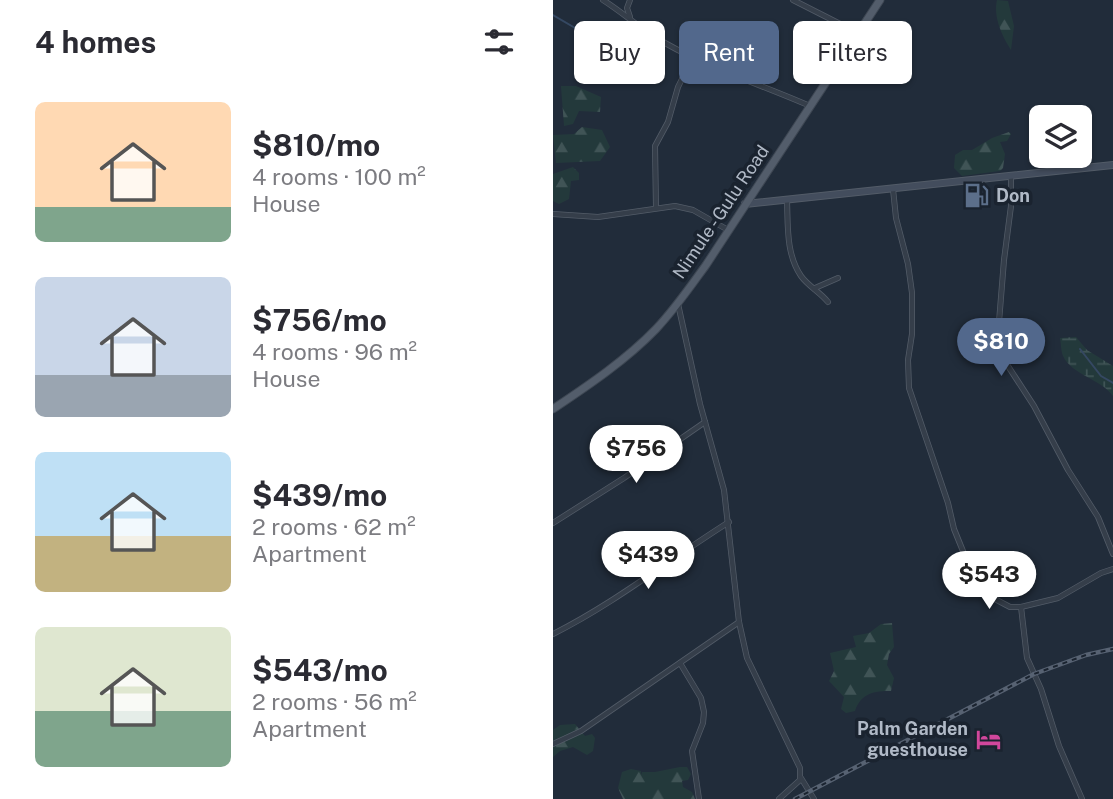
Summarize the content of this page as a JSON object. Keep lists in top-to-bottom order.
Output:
{
  "streets": {
    "main road": ["Nimule - Gulu Road"]
  },
  "places": {
    "fuel station": ["Don"],
    "hotel": ["Palm Garden guesthouse"]
  },
  "page": {
    "heading": "4 homes",
    "chip": ["Buy", "Rent", "Filters"],
    "list": [
      {
        "name": "$810/mo",
        "note": "4 rooms · 100 m² · House"
      },
      {
        "name": "$756/mo",
        "note": "4 rooms · 96 m² · House"
      },
      {
        "name": "$439/mo",
        "note": "2 rooms · 62 m² · Apartment"
      },
      {
        "name": "$543/mo",
        "note": "2 rooms · 56 m² · Apartment"
      }
    ],
    "price": [
      "$810",
      "$756",
      "$439",
      "$543"
    ]
  }
}
